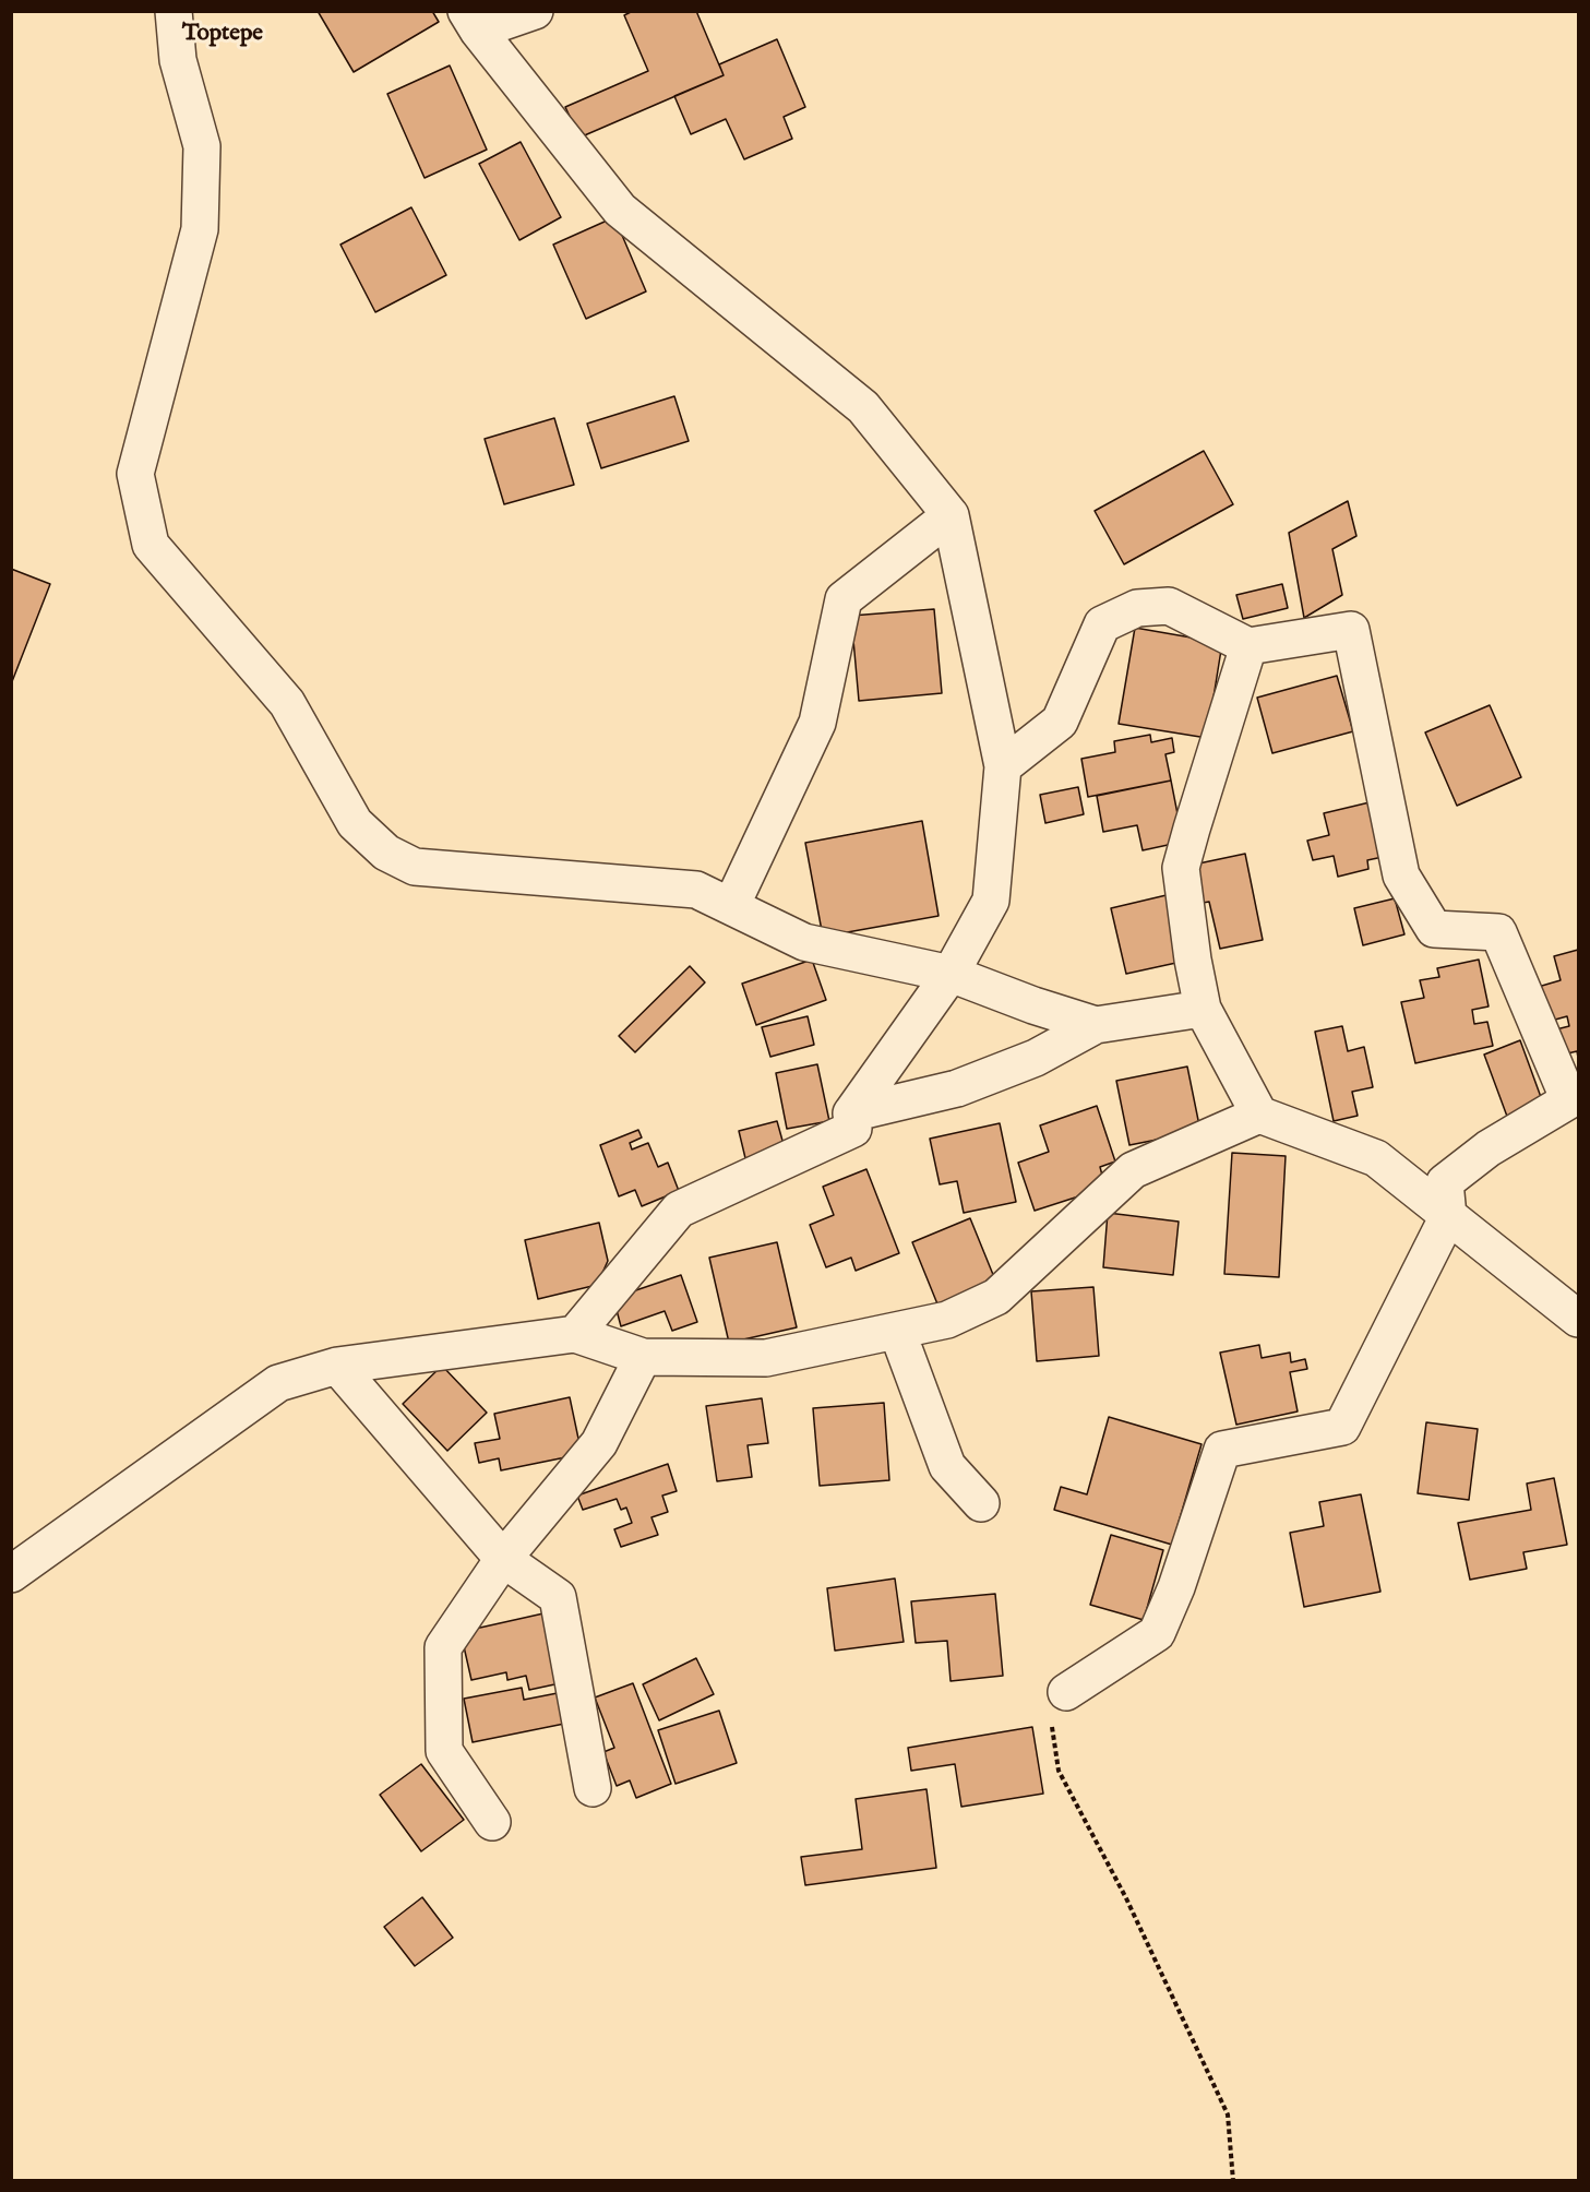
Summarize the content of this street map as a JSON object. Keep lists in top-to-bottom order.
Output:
{
  "districts": ["Toptepe"]
}
